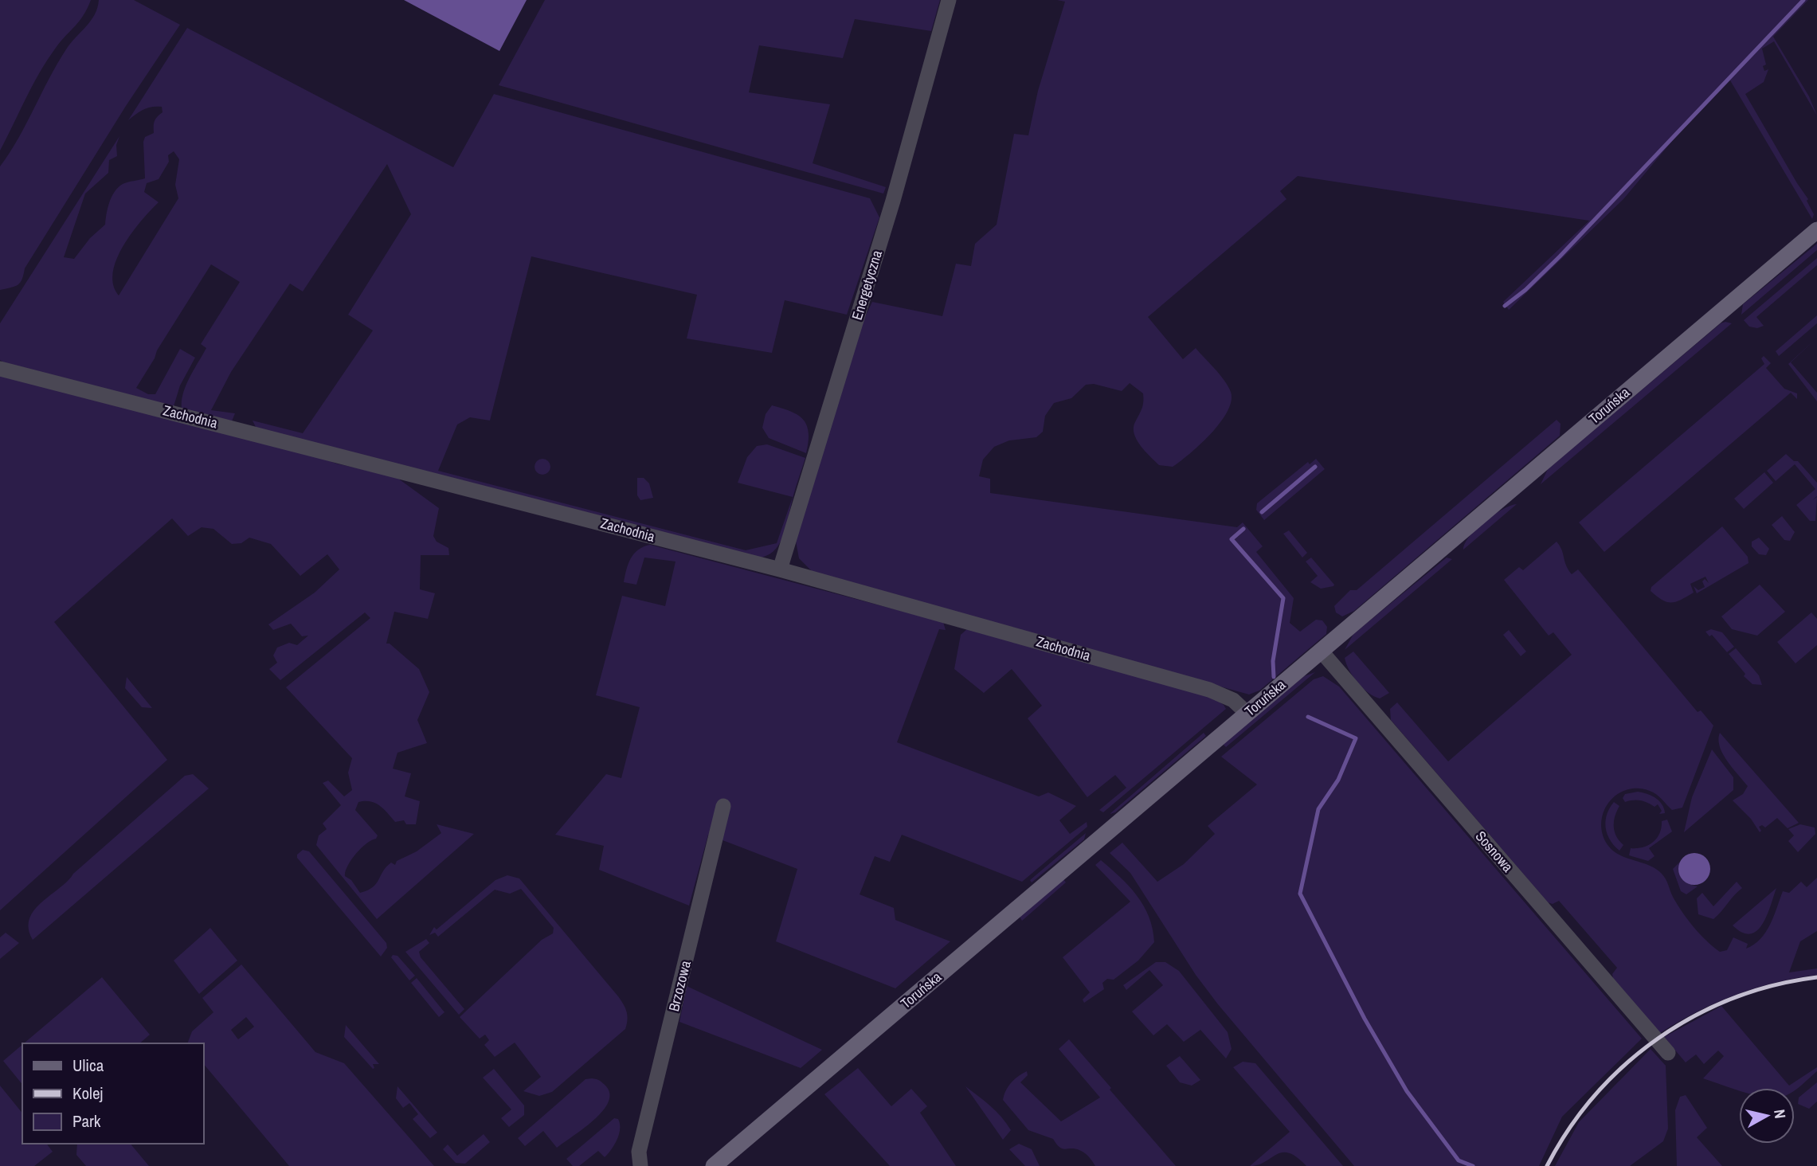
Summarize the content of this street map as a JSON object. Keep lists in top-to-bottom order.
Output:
{
  "streets": {
    "street": [
      "Energetyczna",
      "Toruńska",
      "Zachodnia",
      "Sosnowa",
      "Brzozowa"
    ]
  },
  "crossings": [
    ["Energetyczna", "Zachodnia"],
    ["Toruńska", "Zachodnia"],
    ["Toruńska", "Sosnowa"]
  ],
  "legend": ["Ulica", "Kolej", "Park"],
  "north": "right"
}
